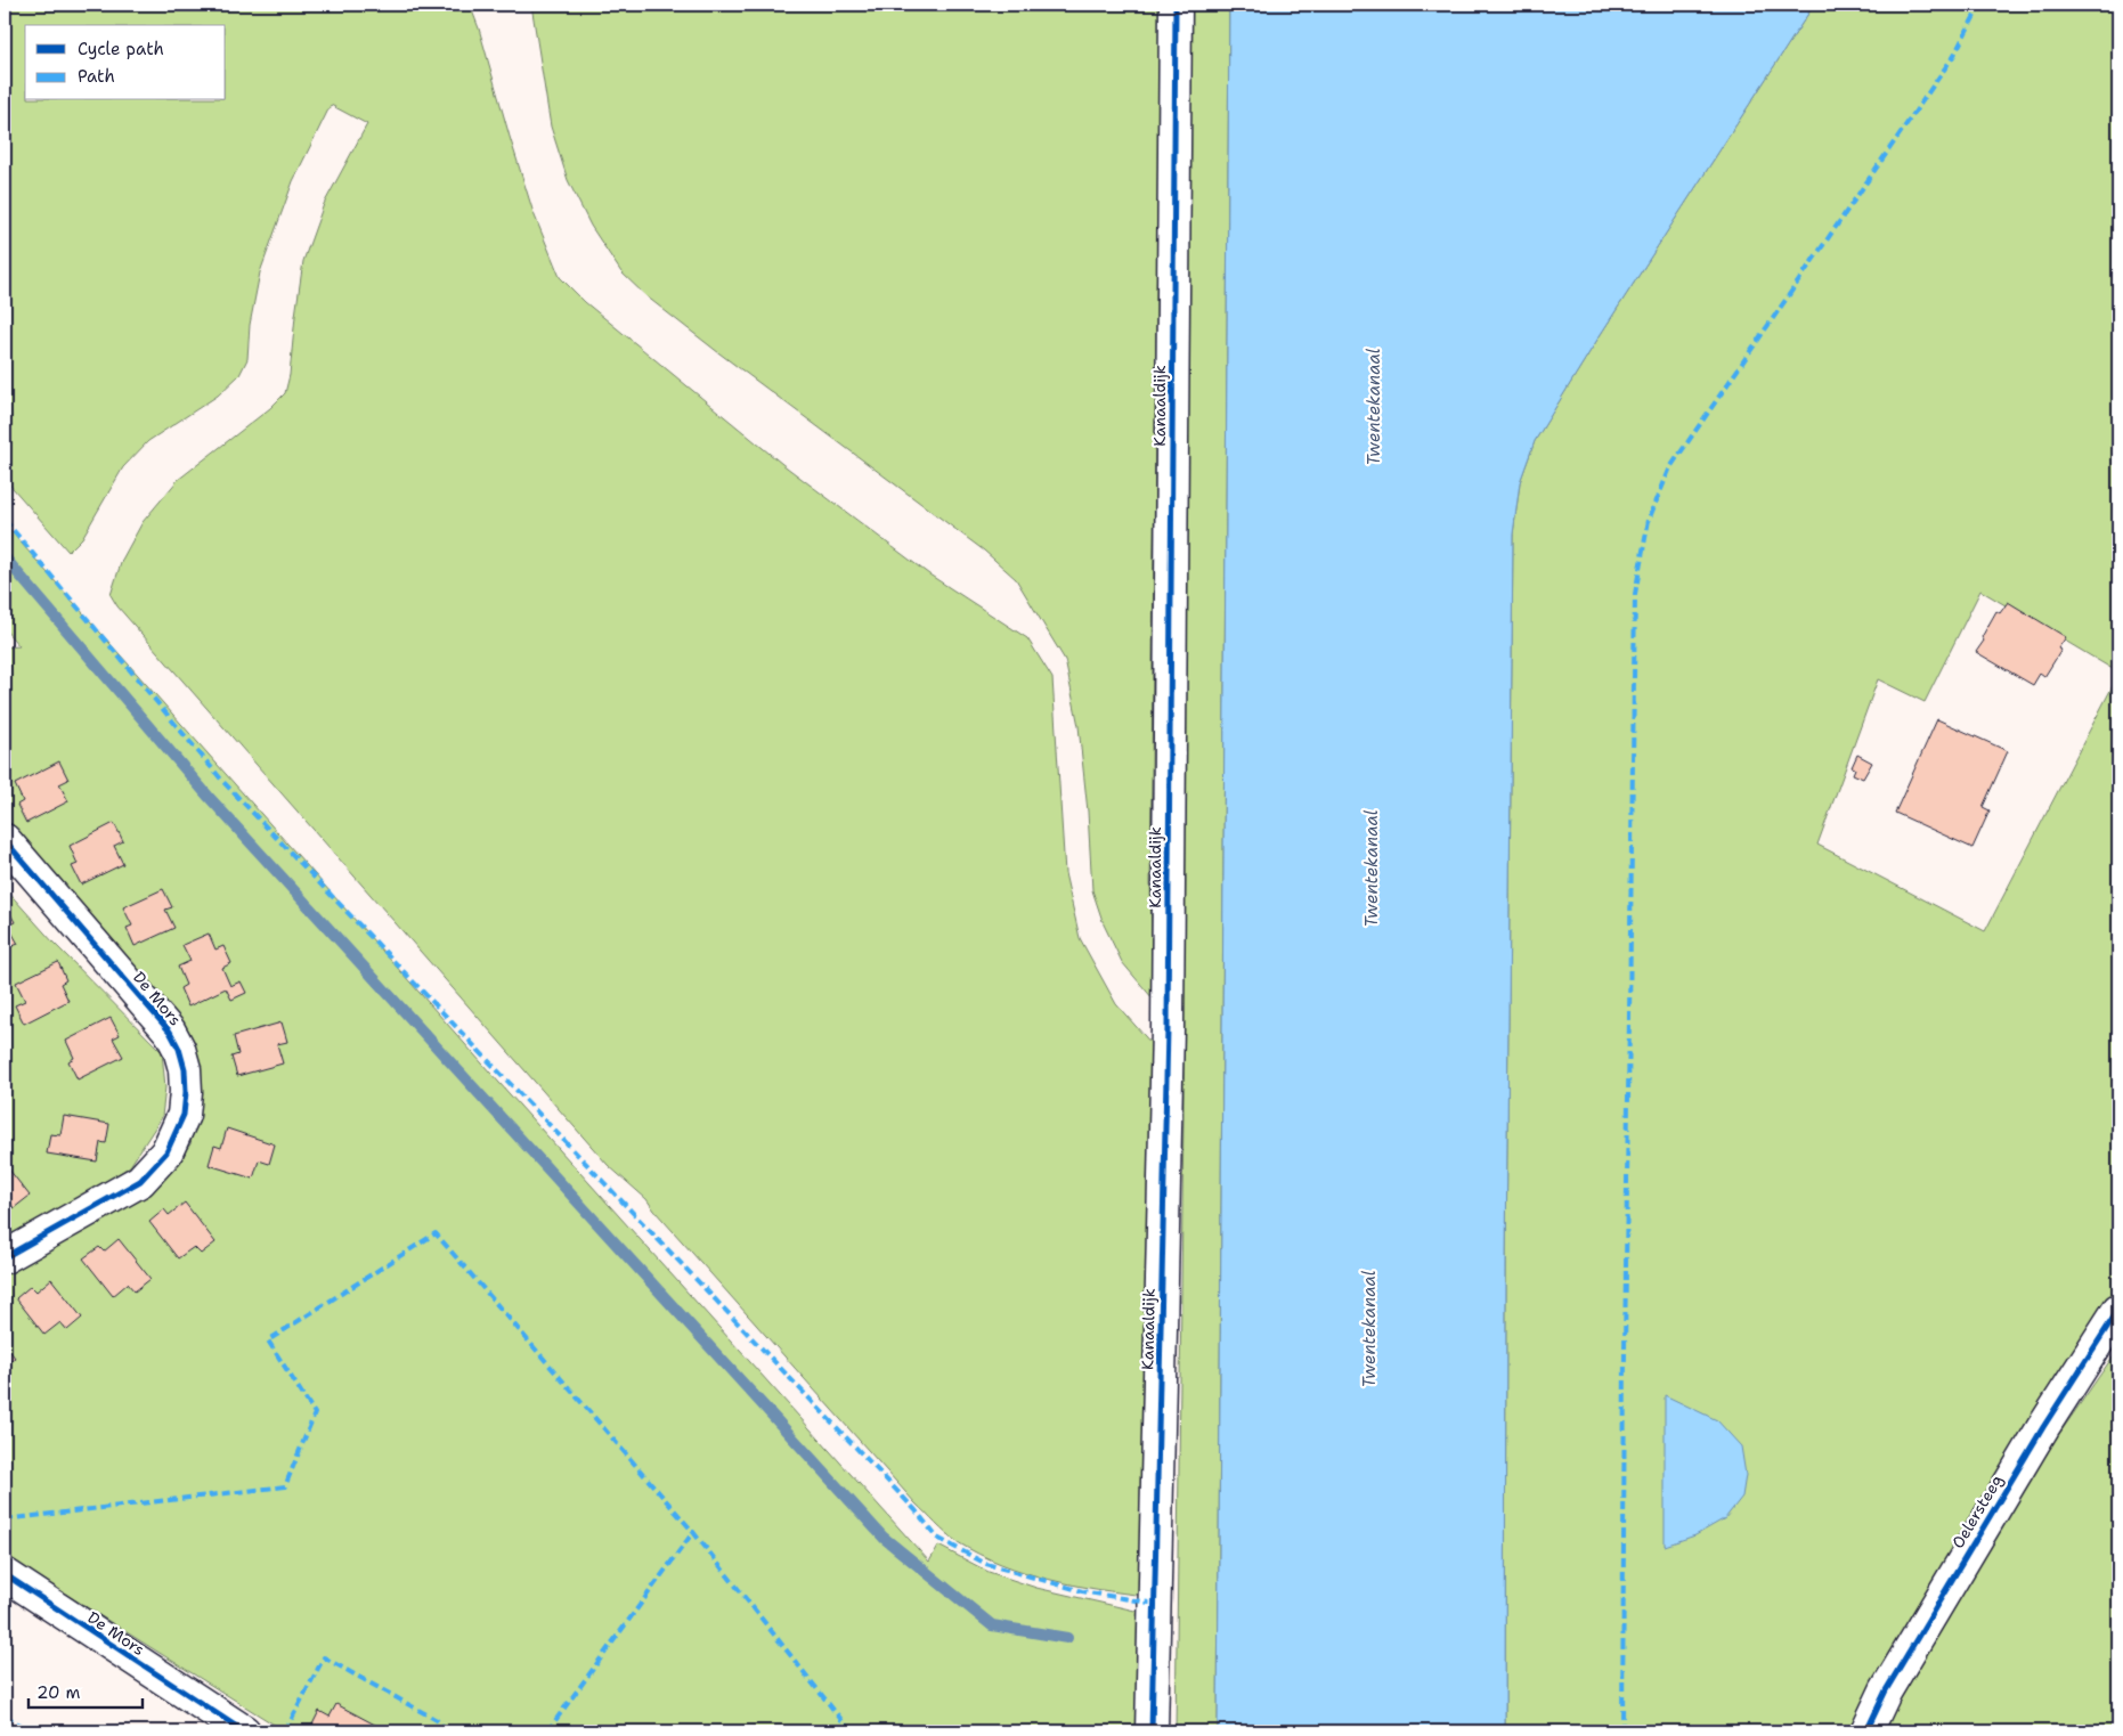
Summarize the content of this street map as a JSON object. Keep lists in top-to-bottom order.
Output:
{
  "streets": {
    "street": ["Kanaaldijk", "De Mors", "Oelersteeg"]
  },
  "water": ["Twentekanaal"],
  "legend": ["Cycle path", "Path"],
  "scale_bar": "20 m"
}
